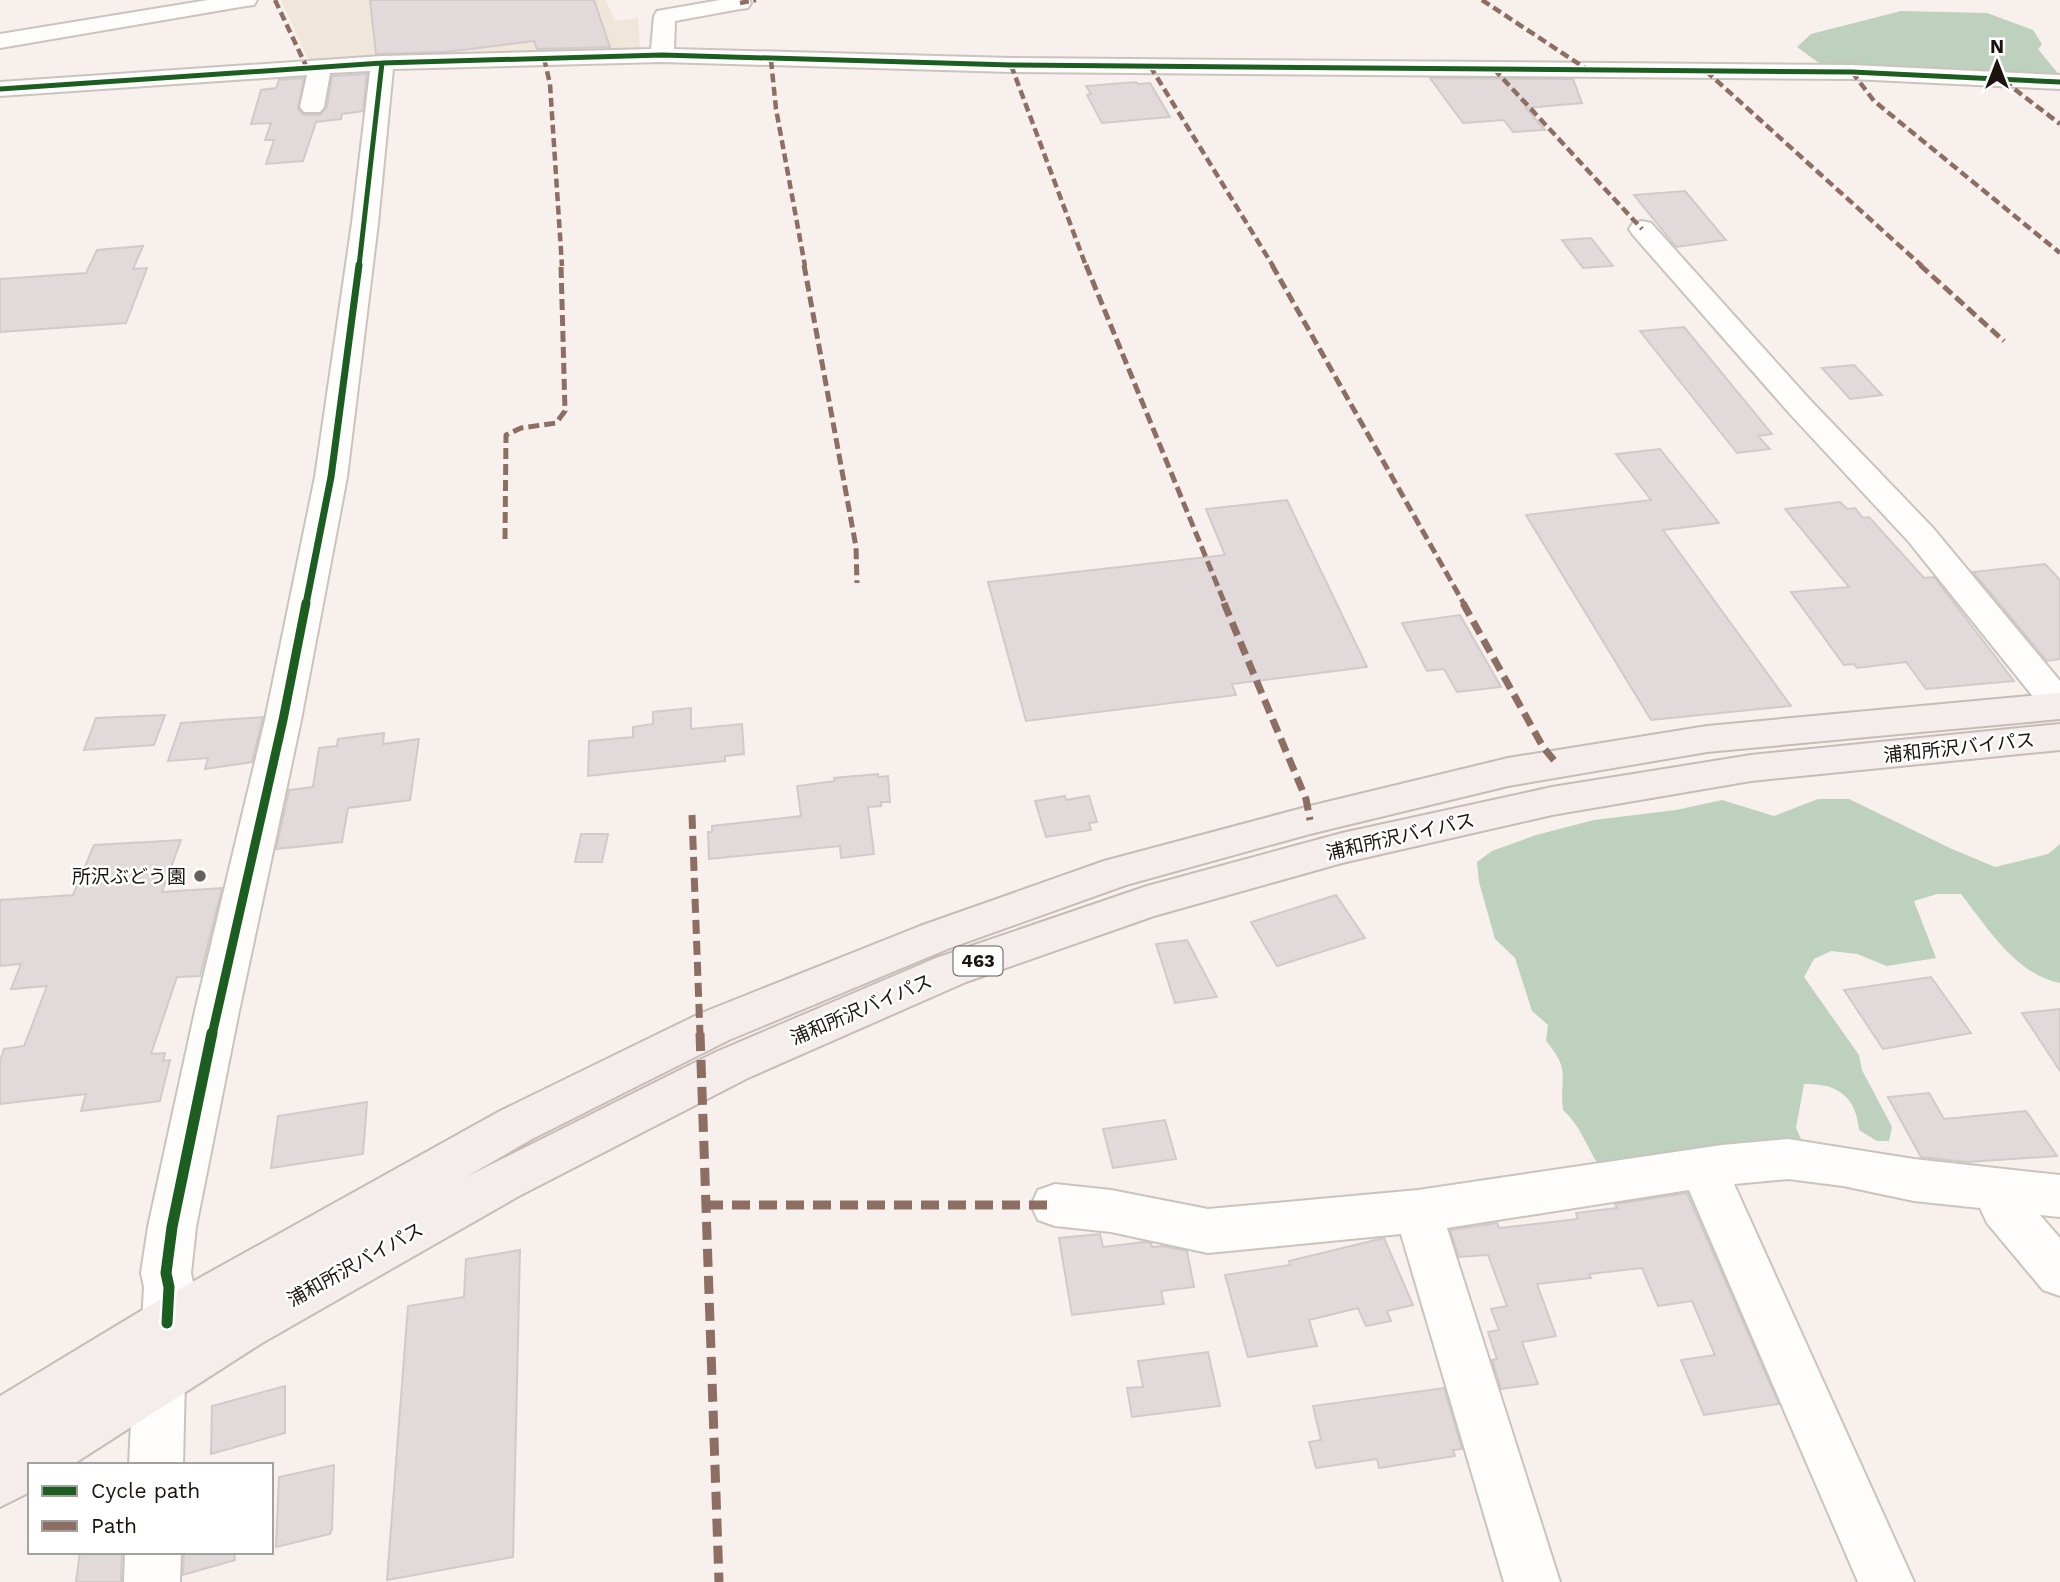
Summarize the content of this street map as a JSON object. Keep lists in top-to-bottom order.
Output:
{
  "streets": {
    "highway": ["浦和所沢バイパス", "463"]
  },
  "places": ["所沢ぶどう園"],
  "legend": ["Cycle path", "Path"],
  "north": "top"
}
